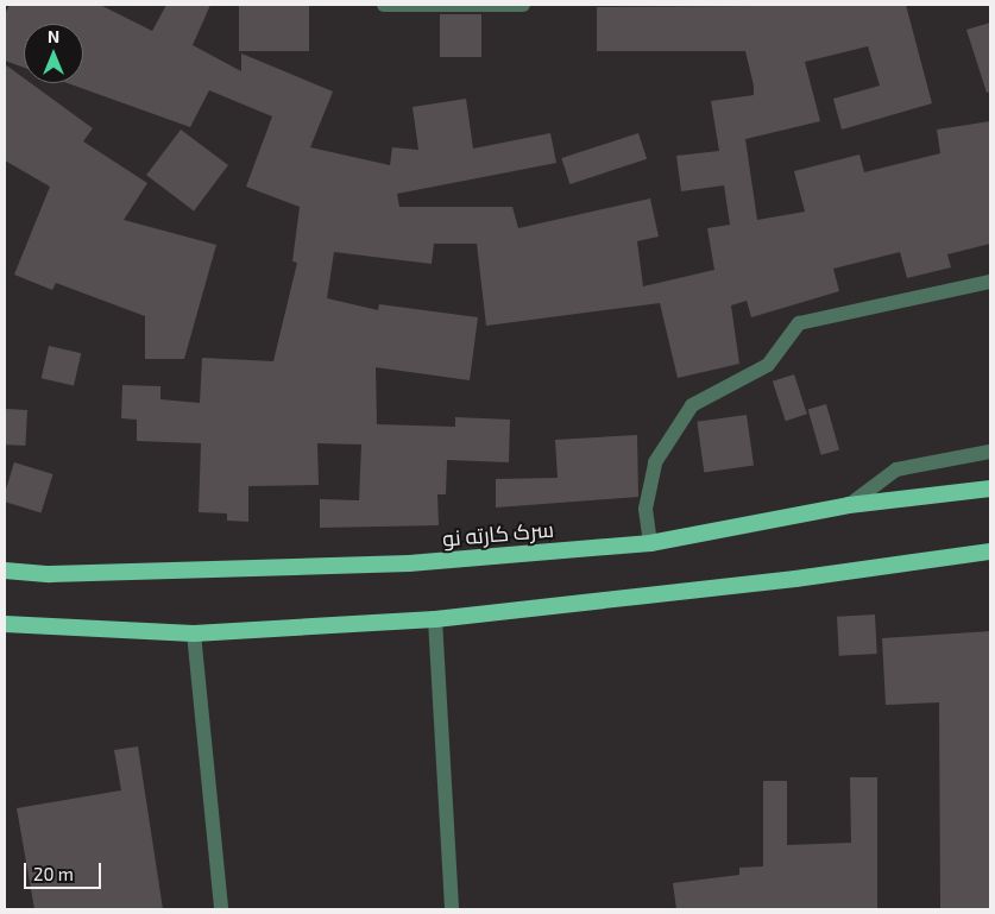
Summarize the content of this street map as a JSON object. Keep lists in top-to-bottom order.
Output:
{
  "streets": {
    "highway": ["سرک کارته نو"]
  },
  "scale_bar": "20 m",
  "north": "top"
}
